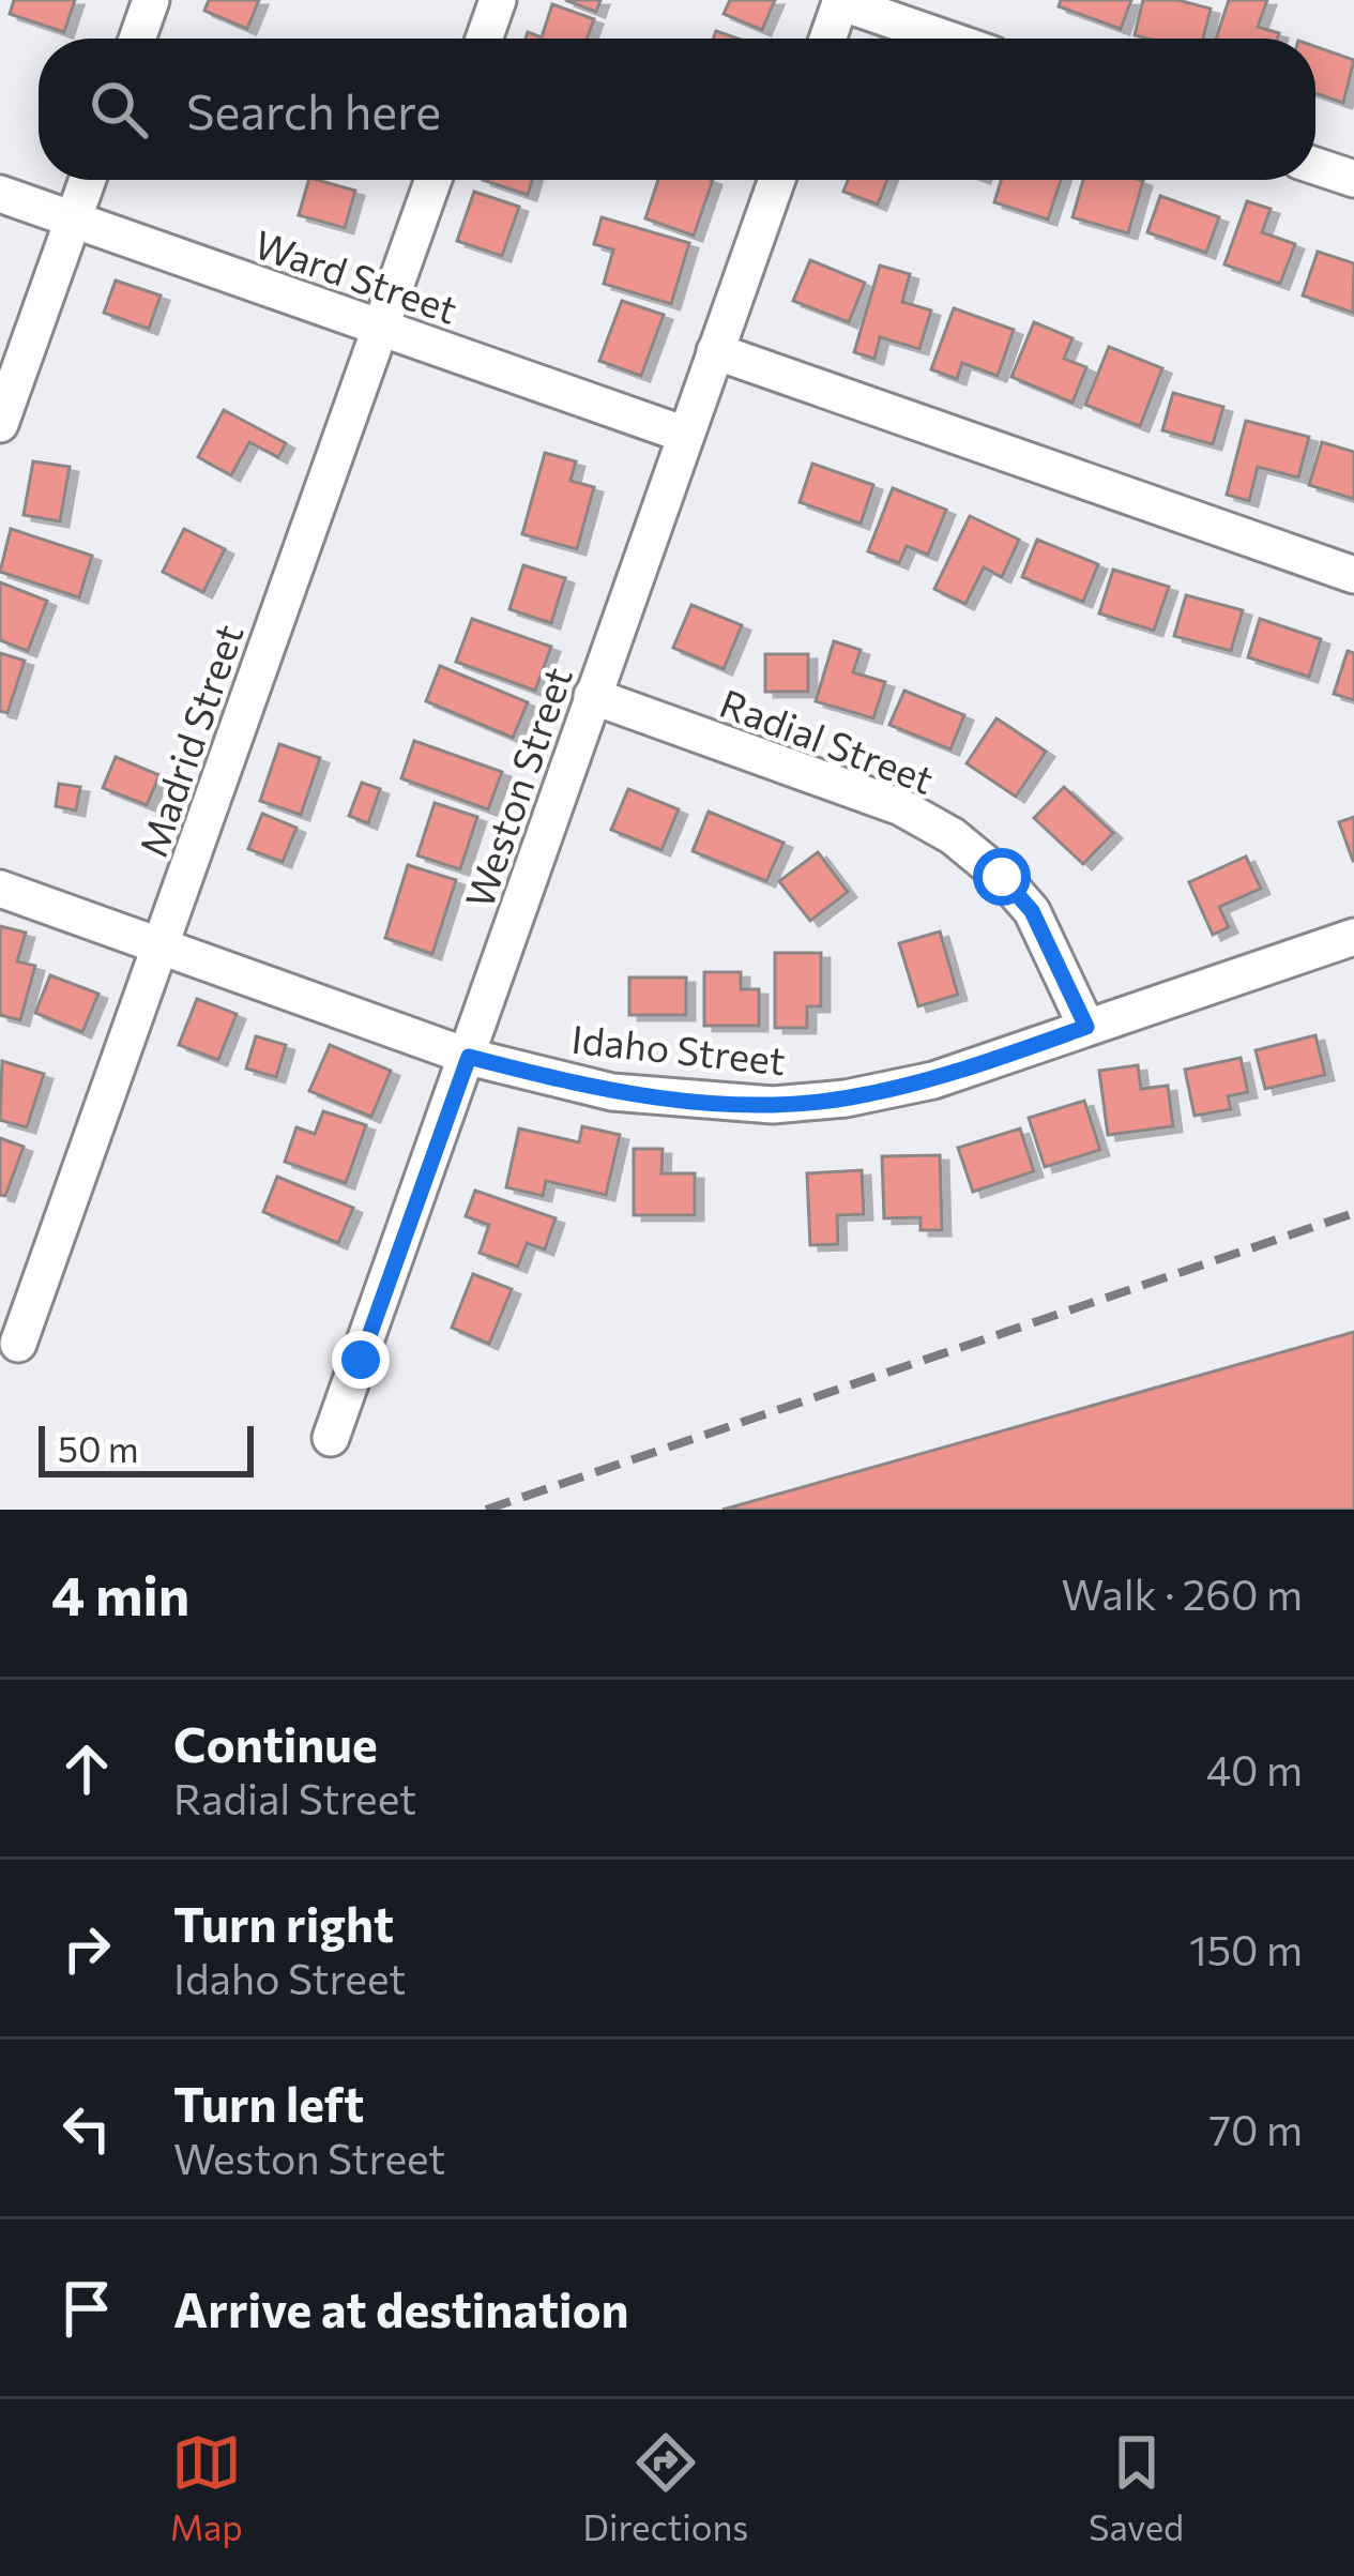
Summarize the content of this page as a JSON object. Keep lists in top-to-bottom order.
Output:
{
  "streets": {
    "street": [
      "Ward Street",
      "Madrid Street",
      "Radial Street",
      "Weston Street",
      "Idaho Street"
    ]
  },
  "crossings": [
    ["Ward Street", "Madrid Street"],
    ["Ward Street", "Weston Street"],
    ["Madrid Street", "Idaho Street"],
    ["Radial Street", "Weston Street"],
    ["Radial Street", "Idaho Street"],
    ["Weston Street", "Idaho Street"]
  ],
  "scale_bar": "50 m",
  "page": {
    "search": "Search here",
    "scale": "50 m",
    "heading": ["4 min", "Walk · 260 m"],
    "list": [
      ["Continue", "Radial Street", "40 m"],
      ["Turn right", "Idaho Street", "150 m"],
      ["Turn left", "Weston Street", "70 m"],
      "Arrive at destination"
    ],
    "nav": ["Map", "Directions", "Saved"]
  }
}
